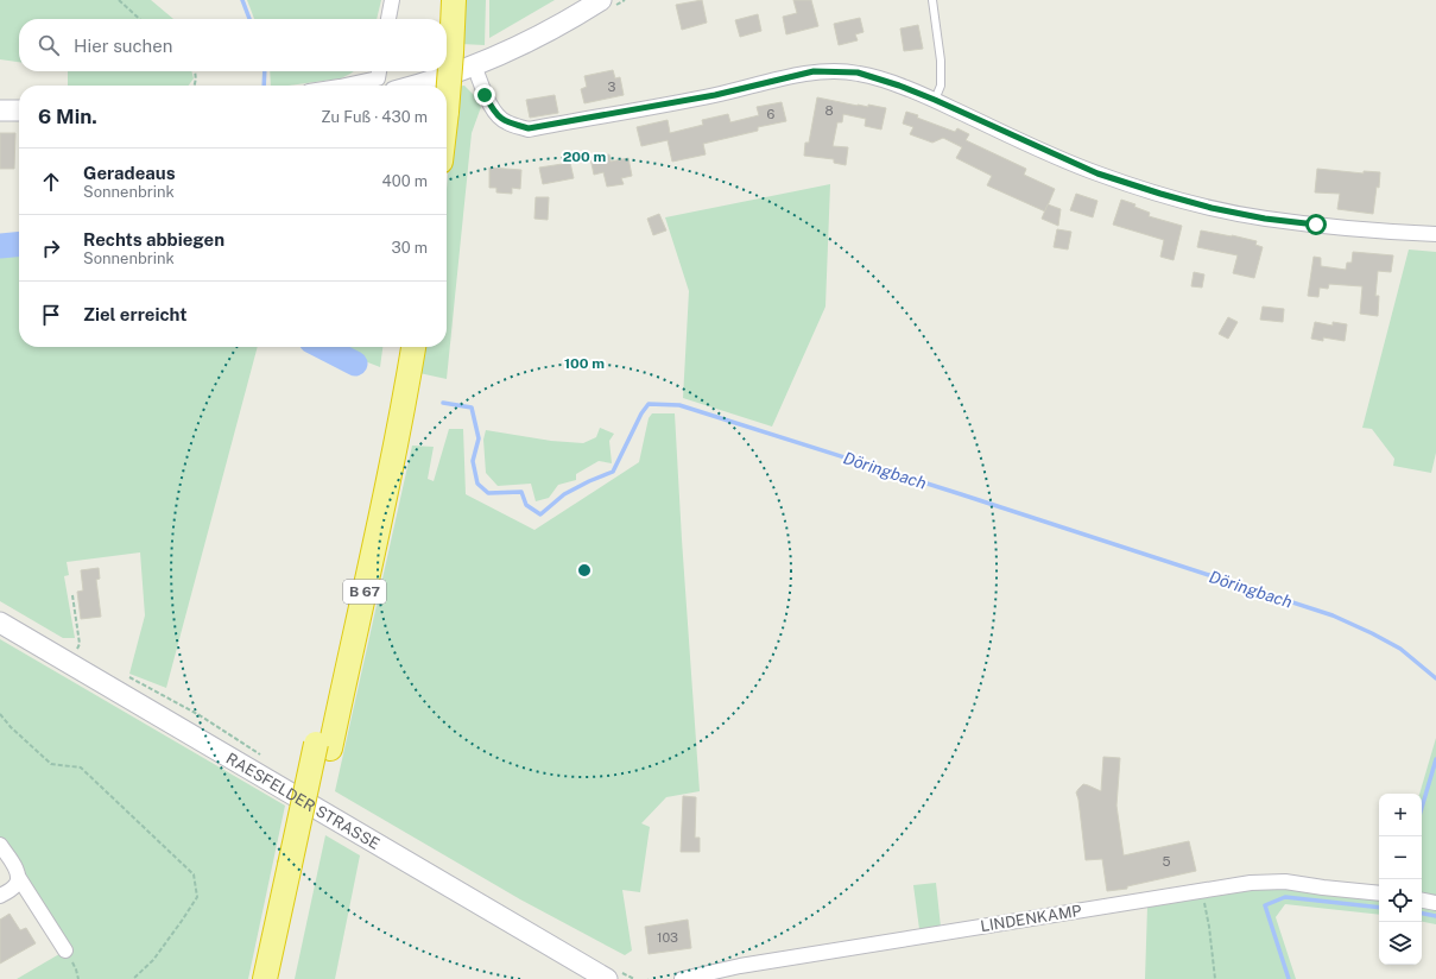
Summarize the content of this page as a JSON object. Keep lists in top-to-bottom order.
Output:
{
  "streets": {
    "highway": ["B 67"],
    "main road": ["RAESFELDER STRASSE"],
    "street": ["LINDENKAMP"]
  },
  "water": ["Döringbach"],
  "house_numbers": [
    "3",
    "8",
    "6",
    "5",
    "103"
  ],
  "page": {
    "search": "Hier suchen",
    "heading": ["6 Min.", "Zu Fuß · 430 m"],
    "list": [
      ["Geradeaus", "Sonnenbrink", "400 m"],
      ["Rechts abbiegen", "Sonnenbrink", "30 m"],
      "Ziel erreicht"
    ],
    "map_buttons": ["+", "−"]
  },
  "rings": ["200 m", "100 m"]
}
